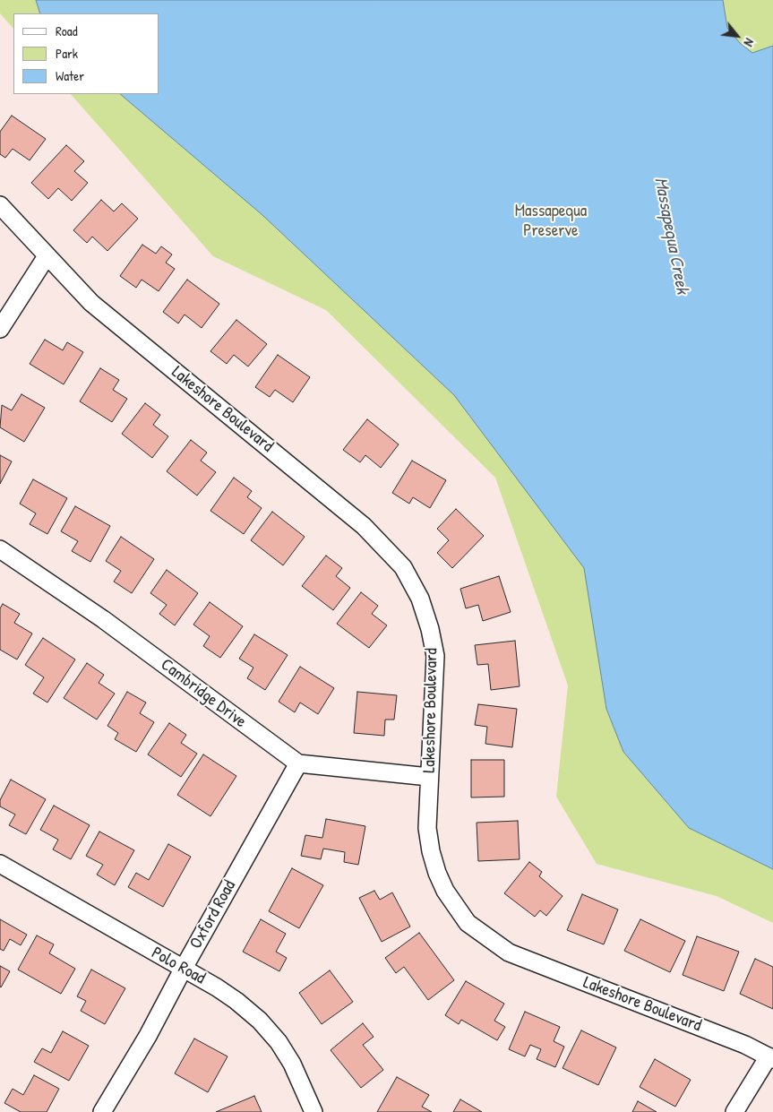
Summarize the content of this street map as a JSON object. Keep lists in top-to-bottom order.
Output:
{
  "streets": {
    "street": [
      "Lakeshore Boulevard",
      "Cambridge Drive",
      "Oxford Road",
      "Polo Road"
    ]
  },
  "crossings": [
    ["Cambridge Drive", "Oxford Road"],
    ["Oxford Road", "Polo Road"]
  ],
  "water": ["Massapequa Creek"],
  "parks": ["Massapequa Preserve"],
  "legend": ["Road", "Park", "Water"],
  "north": "bottom right"
}
